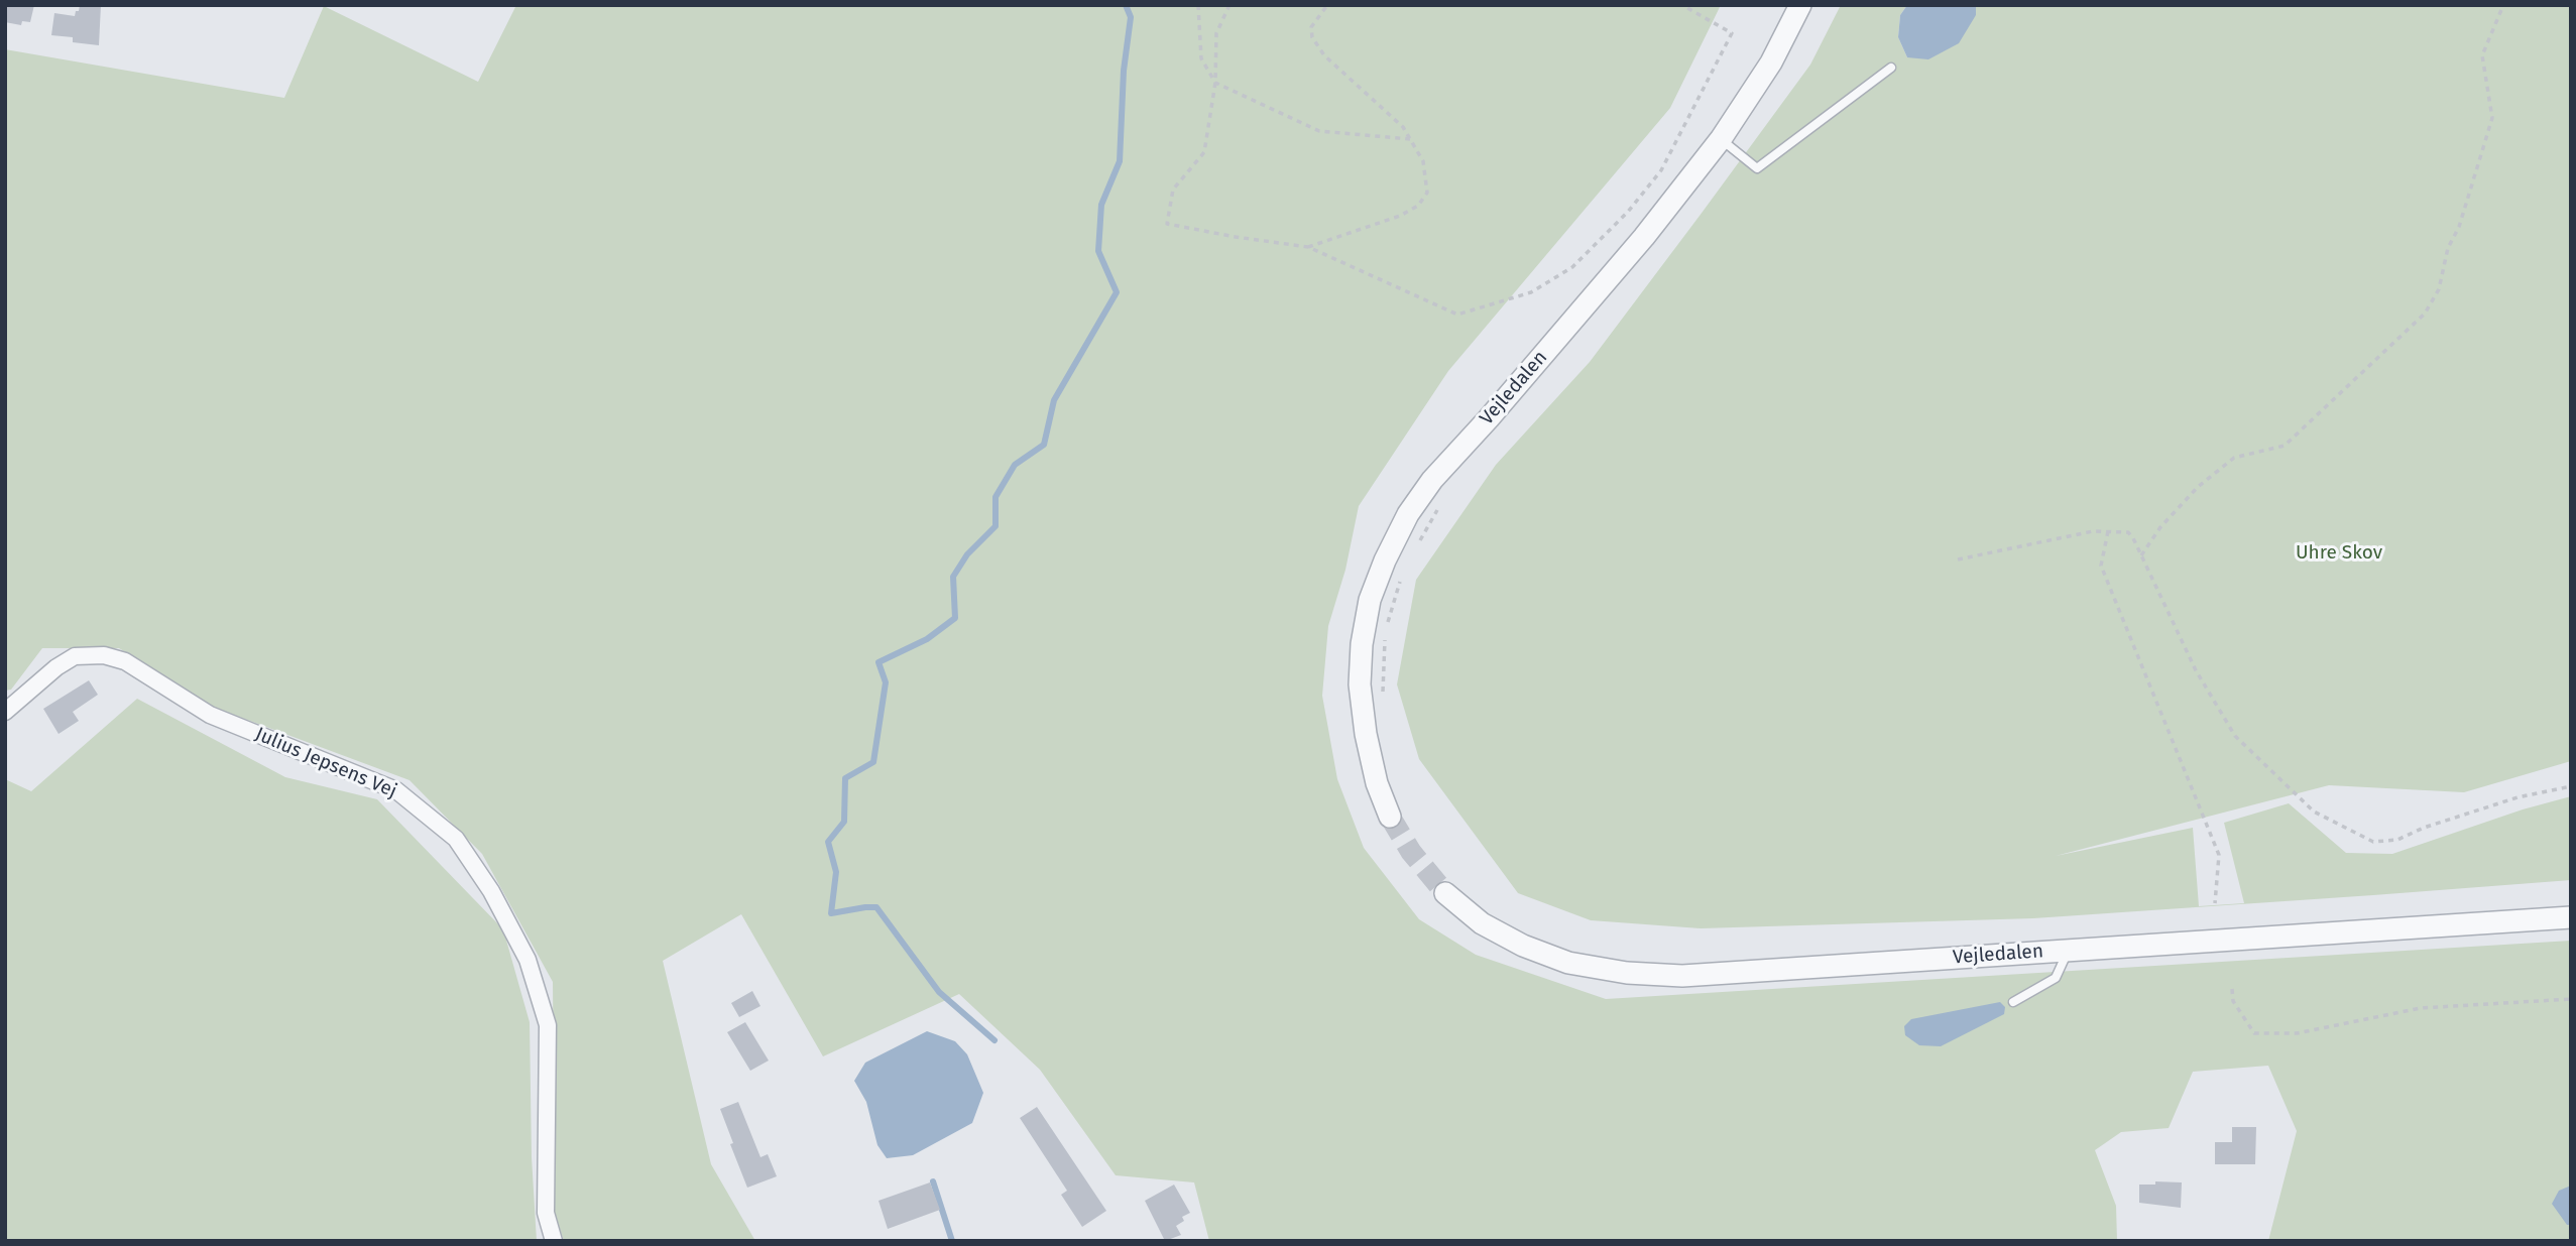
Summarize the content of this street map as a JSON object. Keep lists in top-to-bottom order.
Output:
{
  "streets": {
    "street": ["Vejledalen", "Julius Jepsens Vej"]
  },
  "parks": ["Uhre Skov"]
}
